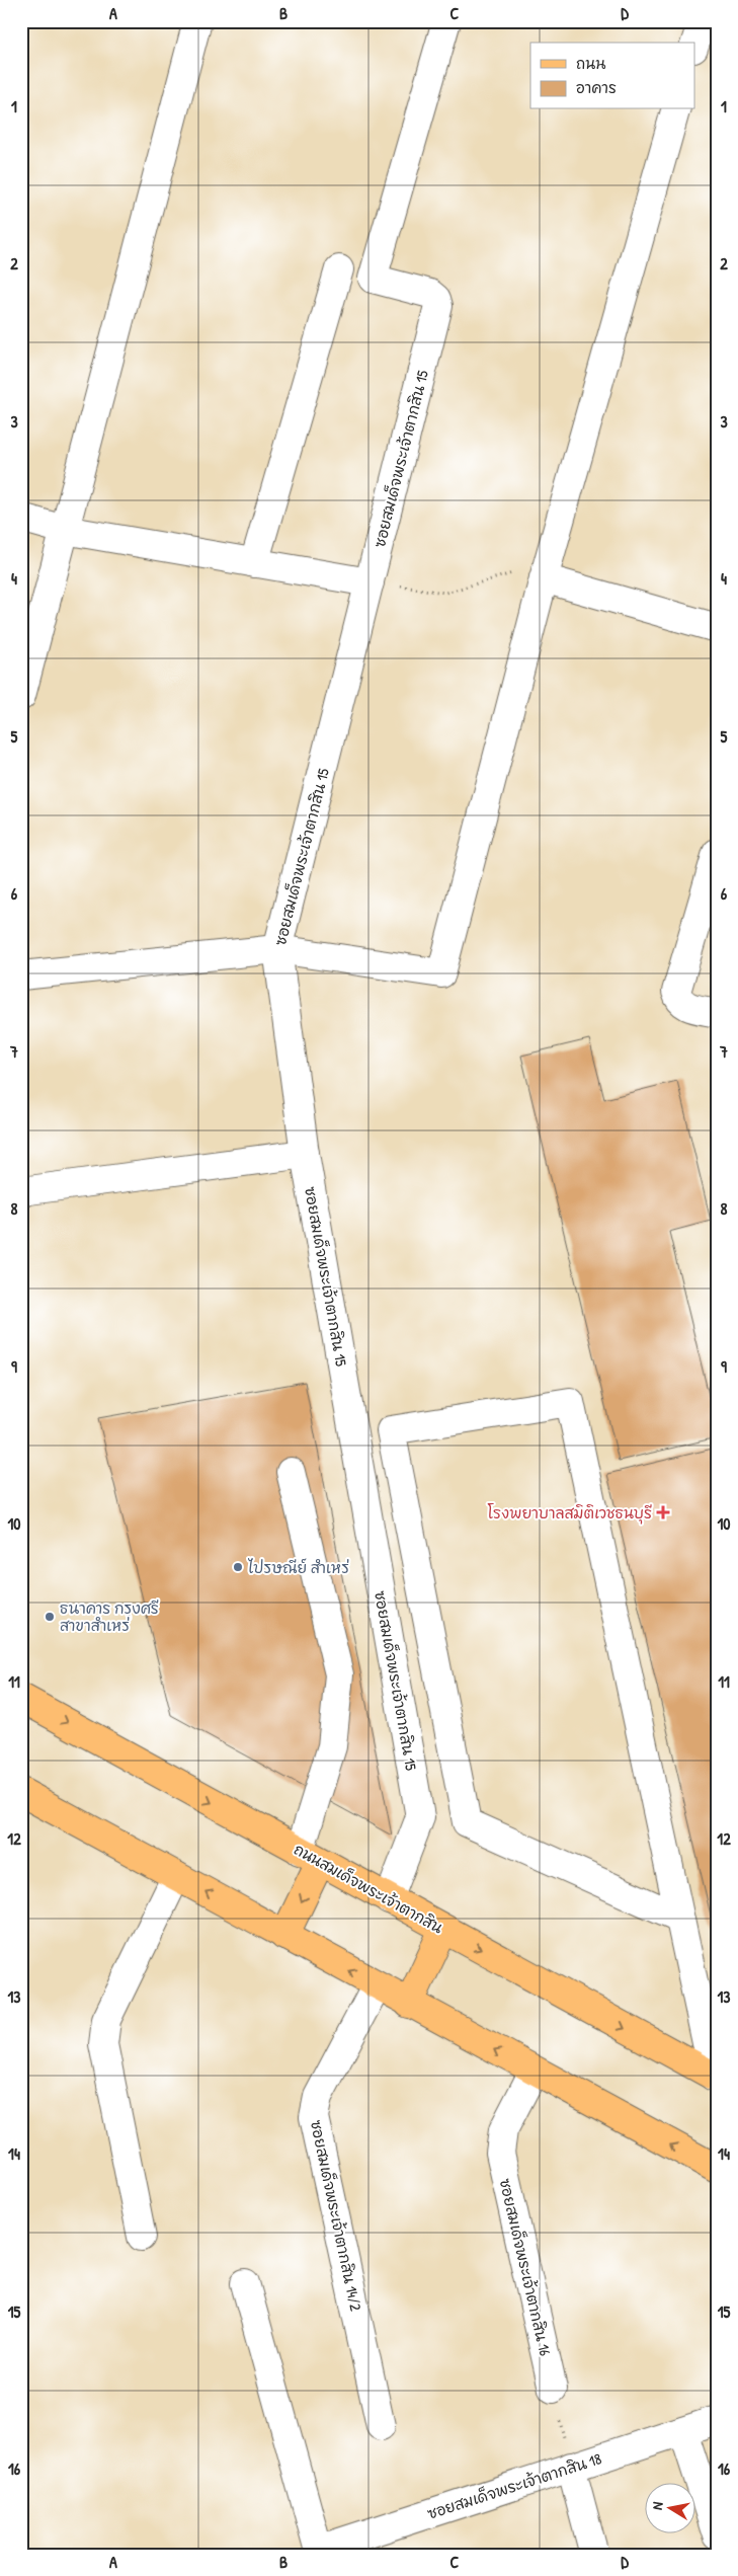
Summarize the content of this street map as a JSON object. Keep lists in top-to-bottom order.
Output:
{
  "streets": {
    "main road": ["ถนนสมเด็จพระเจ้าตากสิน"],
    "street": [
      "ซอยสมเด็จพระเจ้าตากสิน 15",
      "ซอยสมเด็จพระเจ้าตากสิน 14/2",
      "ซอยสมเด็จพระเจ้าตากสิน 16",
      "ซอยสมเด็จพระเจ้าตากสิน 18"
    ]
  },
  "crossings": [
    ["ซอยสมเด็จพระเจ้าตากสิน 15", "ถนนสมเด็จพระเจ้าตากสิน"]
  ],
  "places": {
    "health": ["โรงพยาบาลสมิติเวชธนบุรี"],
    "other": ["ไปรษณีย์ สำเหร่", "ธนาคาร กรุงศรี สาขาสำเหร่"]
  },
  "legend": ["ถนน", "อาคาร"],
  "north": "left",
  "grid": {
    "columns": [
      "A",
      "B",
      "C",
      "D"
    ],
    "rows": [
      "1",
      "2",
      "3",
      "4",
      "5",
      "6",
      "7",
      "8",
      "9",
      "10",
      "11",
      "12",
      "13",
      "14",
      "15",
      "16"
    ]
  }
}
